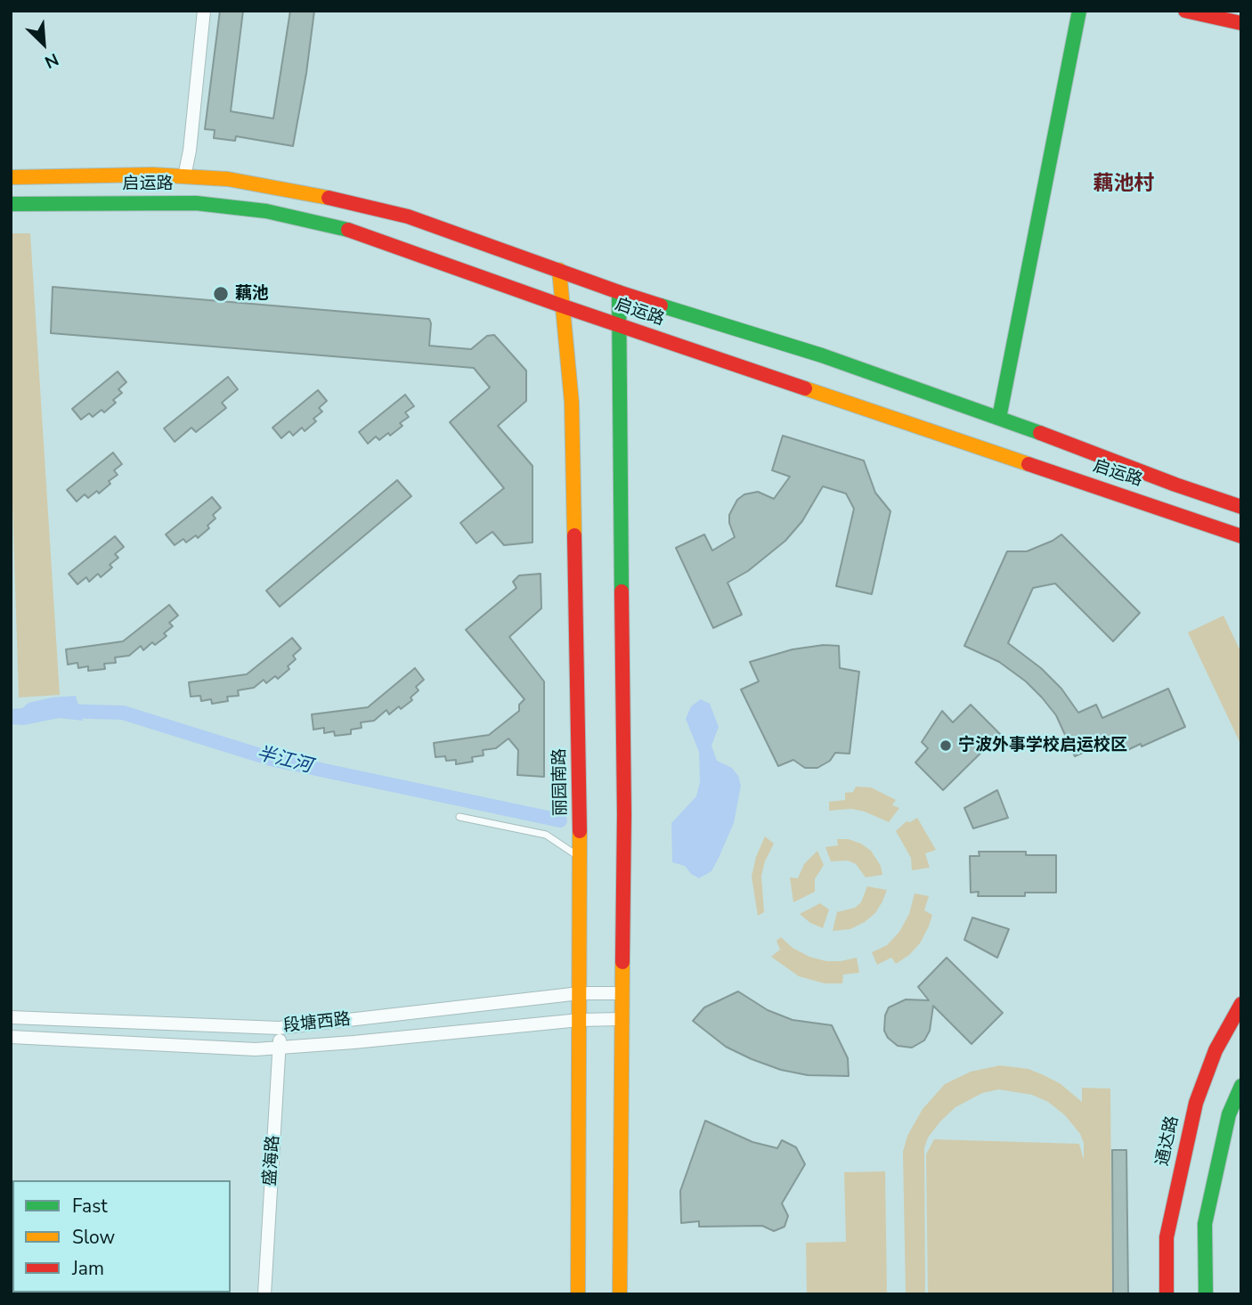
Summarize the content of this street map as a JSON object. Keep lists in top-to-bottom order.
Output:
{
  "streets": {
    "main road": ["启运路", "丽园南路", "通达路"],
    "street": ["段塘西路", "盛海路"]
  },
  "crossings": [
    ["启运路", "丽园南路"],
    ["丽园南路", "段塘西路"],
    ["段塘西路", "盛海路"]
  ],
  "districts": ["藕池村"],
  "water": ["半江河"],
  "places": ["藕池", "宁波外事学校启运校区"],
  "legend": ["Fast", "Slow", "Jam"],
  "north": "bottom right"
}
